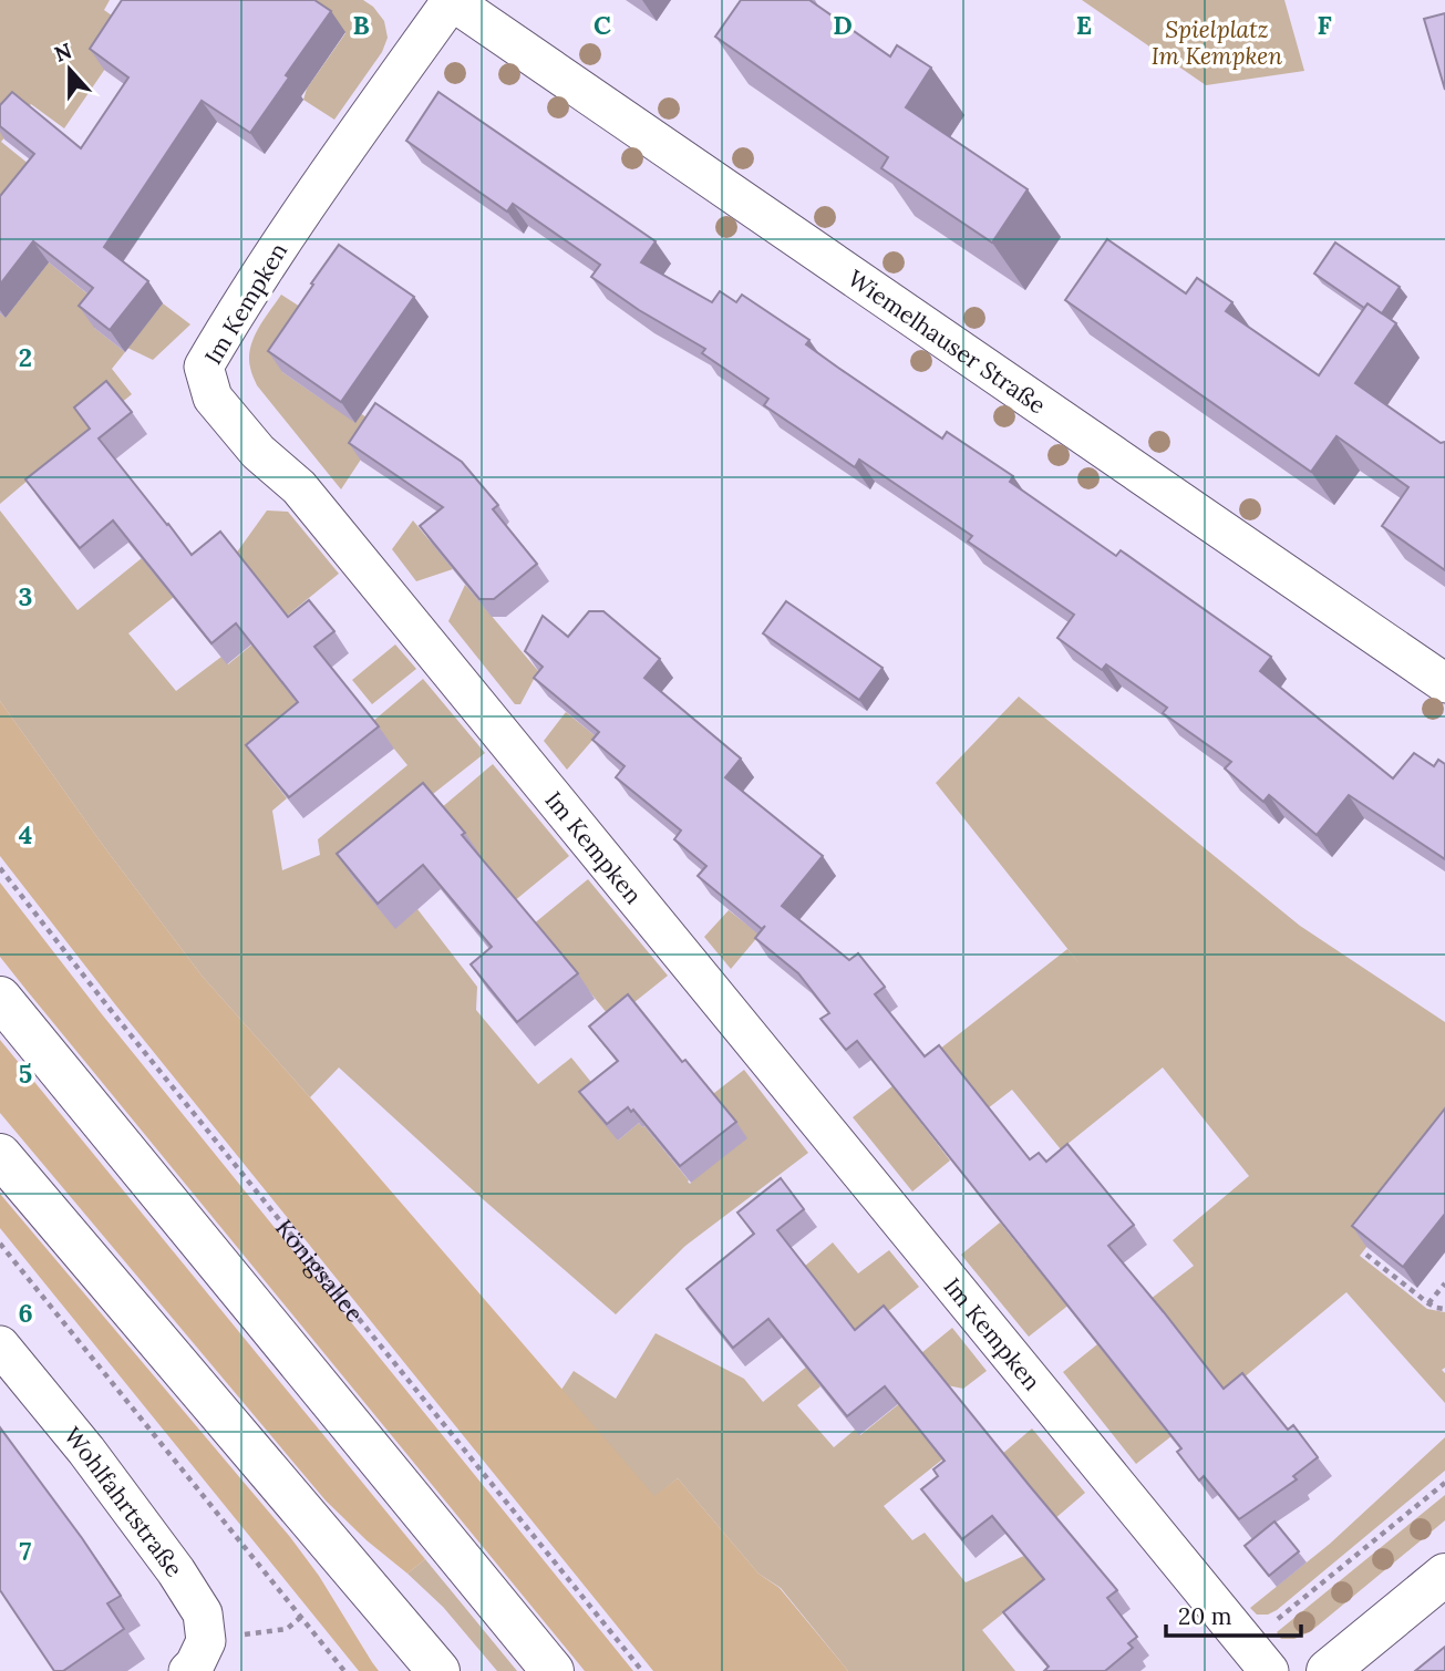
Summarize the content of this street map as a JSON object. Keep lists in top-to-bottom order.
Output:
{
  "streets": {
    "street": ["Im Kempken", "Wiemelhauser Straße", "Wohlfahrtstraße"],
    "path": ["Königsallee"]
  },
  "crossings": [
    ["Im Kempken", "Wiemelhauser Straße"]
  ],
  "parks": ["Spielplatz Im Kempken"],
  "scale_bar": "20 m",
  "north": "top",
  "grid": {
    "columns": [
      "B",
      "C",
      "D",
      "E",
      "F"
    ],
    "rows": [
      "2",
      "3",
      "4",
      "5",
      "6",
      "7"
    ]
  }
}
